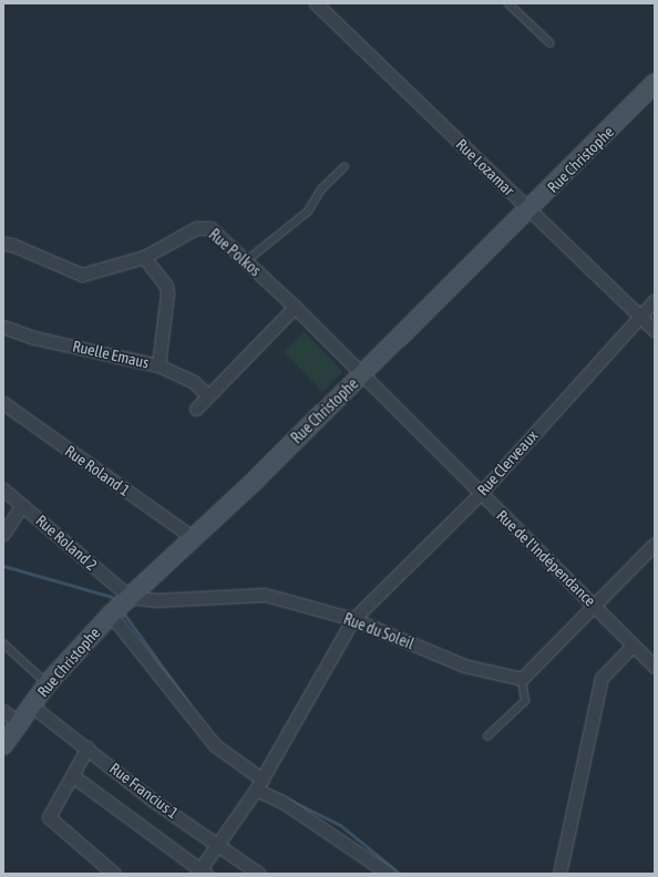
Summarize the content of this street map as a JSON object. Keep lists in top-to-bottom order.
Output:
{
  "streets": {
    "street": [
      "Rue Christophe",
      "Rue Lozamar",
      "Rue Polkos",
      "Ruelle Emaus",
      "Rue Clerveaux",
      "Rue Roland 1",
      "Rue Roland 2",
      "Rue de l'Indépendance",
      "Rue du Soleil",
      "Rue Francius 1"
    ]
  },
  "crossings": [
    ["Rue Christophe", "Rue Lozamar"],
    ["Rue Christophe", "Rue Polkos"],
    ["Rue Christophe", "Rue Roland 1"],
    ["Rue Christophe", "Rue Roland 2"],
    ["Rue Christophe", "Rue de l'Indépendance"],
    ["Rue Christophe", "Rue du Soleil"],
    ["Rue Christophe", "Rue Francius 1"],
    ["Rue Lozamar", "Rue Clerveaux"],
    ["Rue Polkos", "Ruelle Emaus"],
    ["Rue Polkos", "Rue de l'Indépendance"],
    ["Rue Clerveaux", "Rue de l'Indépendance"],
    ["Rue Clerveaux", "Rue du Soleil"],
    ["Rue Clerveaux", "Rue Francius 1"],
    ["Rue Roland 2", "Rue du Soleil"]
  ]
}
